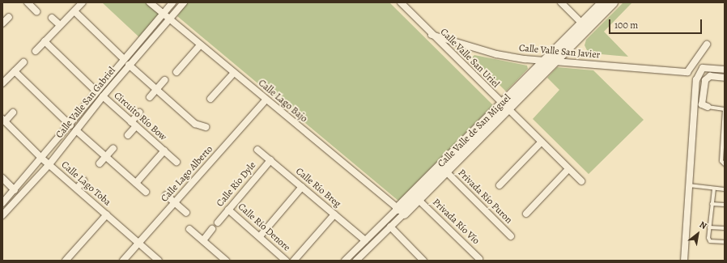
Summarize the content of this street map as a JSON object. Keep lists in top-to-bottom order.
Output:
{
  "streets": {
    "street": [
      "Calle Valle San Javier",
      "Calle Valle San Uriel",
      "Calle Lago Bajo",
      "Calle Valle San Gabriel",
      "Circuito Río Bow",
      "Calle Valle de San Miguel",
      "Calle Lago Alberto",
      "Calle Lago Toba",
      "Calle Río Dyle",
      "Calle Río Breg",
      "Privada Río Puron",
      "Privada Río Vío",
      "Calle Río Denore"
    ]
  },
  "crossings": [
    ["Calle Valle San Javier", "Calle Valle San Uriel"],
    ["Calle Valle San Javier", "Calle Valle de San Miguel"],
    ["Calle Valle San Uriel", "Calle Valle de San Miguel"],
    ["Calle Lago Bajo", "Calle Valle San Gabriel"],
    ["Calle Lago Bajo", "Calle Valle de San Miguel"],
    ["Calle Lago Bajo", "Calle Lago Alberto"],
    ["Calle Valle San Gabriel", "Circuito Río Bow"],
    ["Calle Valle San Gabriel", "Calle Lago Toba"],
    ["Calle Valle de San Miguel", "Calle Río Breg"],
    ["Calle Valle de San Miguel", "Privada Río Puron"],
    ["Calle Valle de San Miguel", "Privada Río Vío"],
    ["Calle Lago Alberto", "Calle Lago Toba"],
    ["Calle Río Dyle", "Calle Río Breg"],
    ["Calle Río Dyle", "Calle Río Denore"]
  ],
  "scale_bar": "100 m",
  "north": "top right"
}
